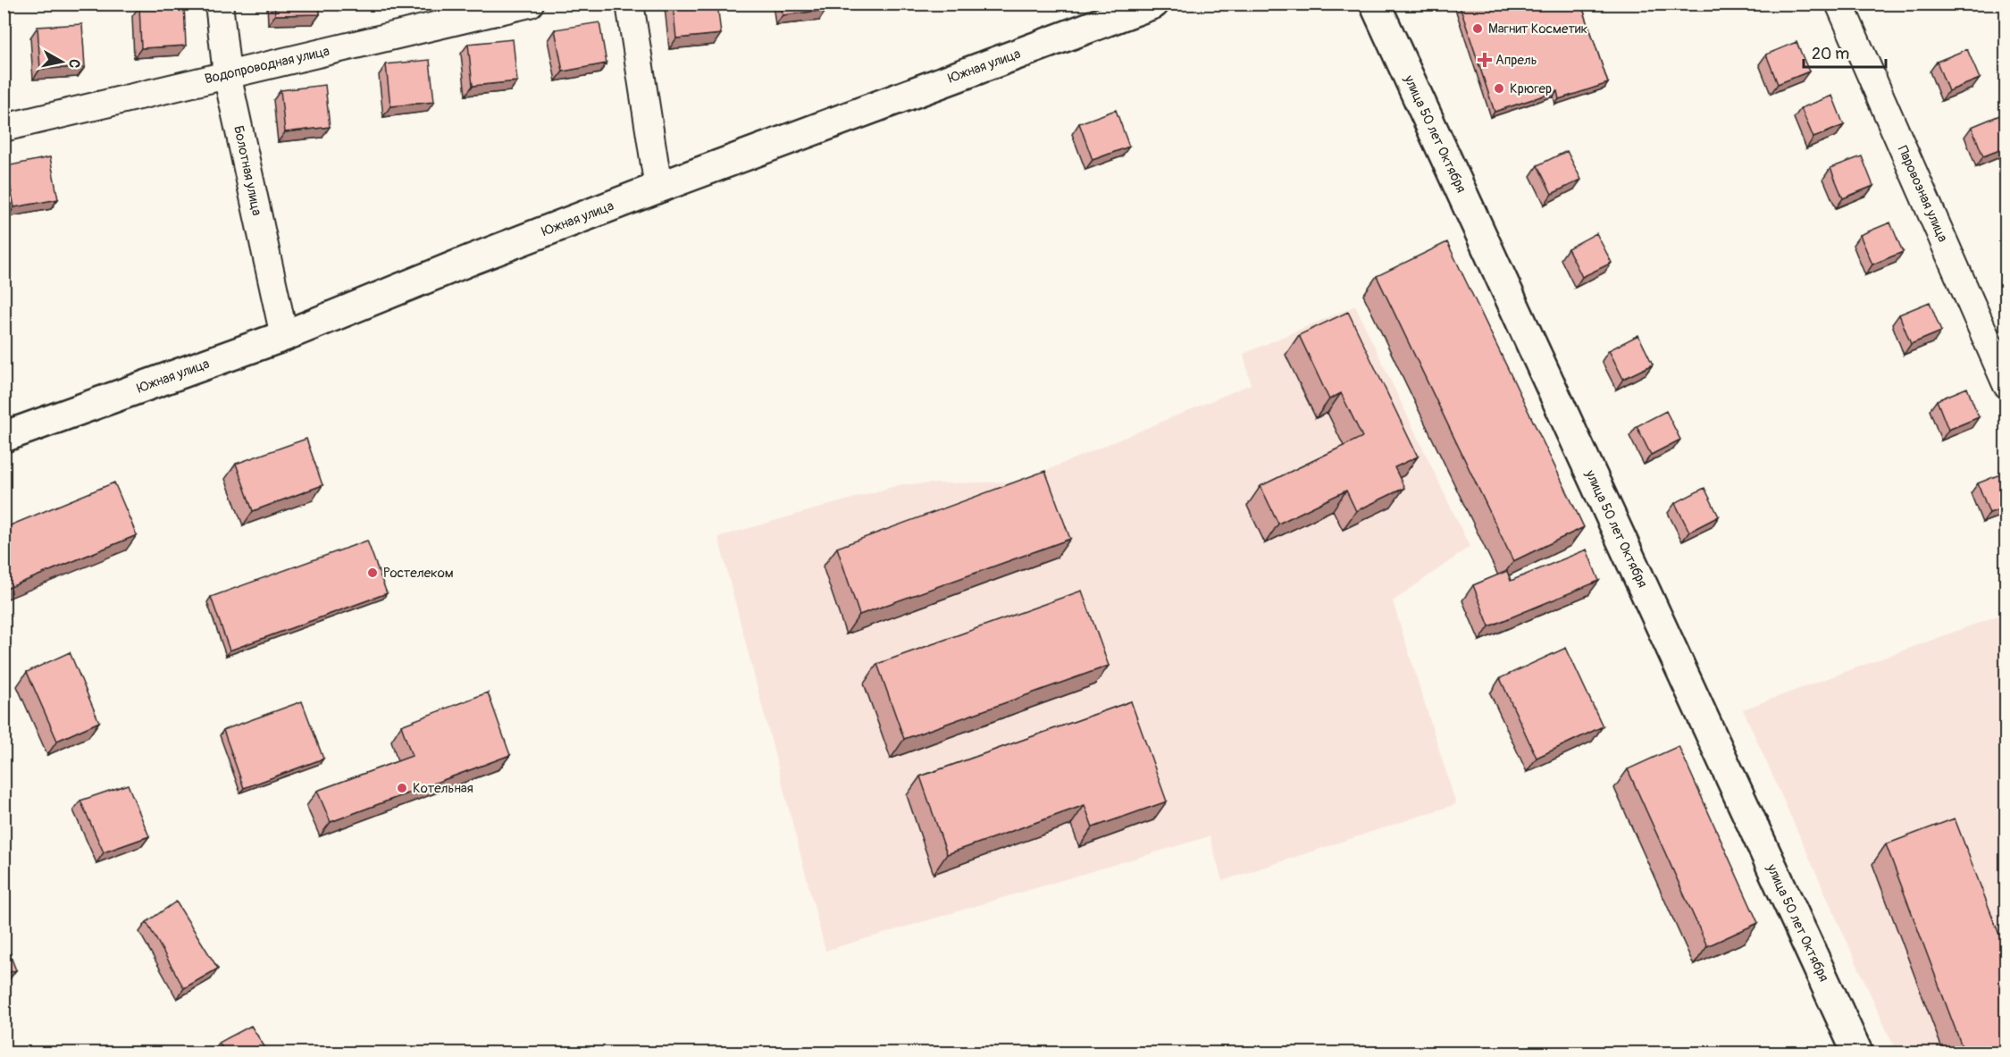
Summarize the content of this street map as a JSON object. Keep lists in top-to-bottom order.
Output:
{
  "streets": {
    "street": [
      "Водопроводная улица",
      "Южная улица",
      "улица 50 лет Октября",
      "Болотная улица",
      "Паровозная улица"
    ]
  },
  "crossings": [
    ["Водопроводная улица", "Болотная улица"],
    ["Южная улица", "Болотная улица"]
  ],
  "places": {
    "other": [
      "Магнит Косметик",
      "Крюгер",
      "Ростелеком",
      "Котельная"
    ],
    "health": ["Апрель"]
  },
  "scale_bar": "20 m",
  "north": "right"
}
